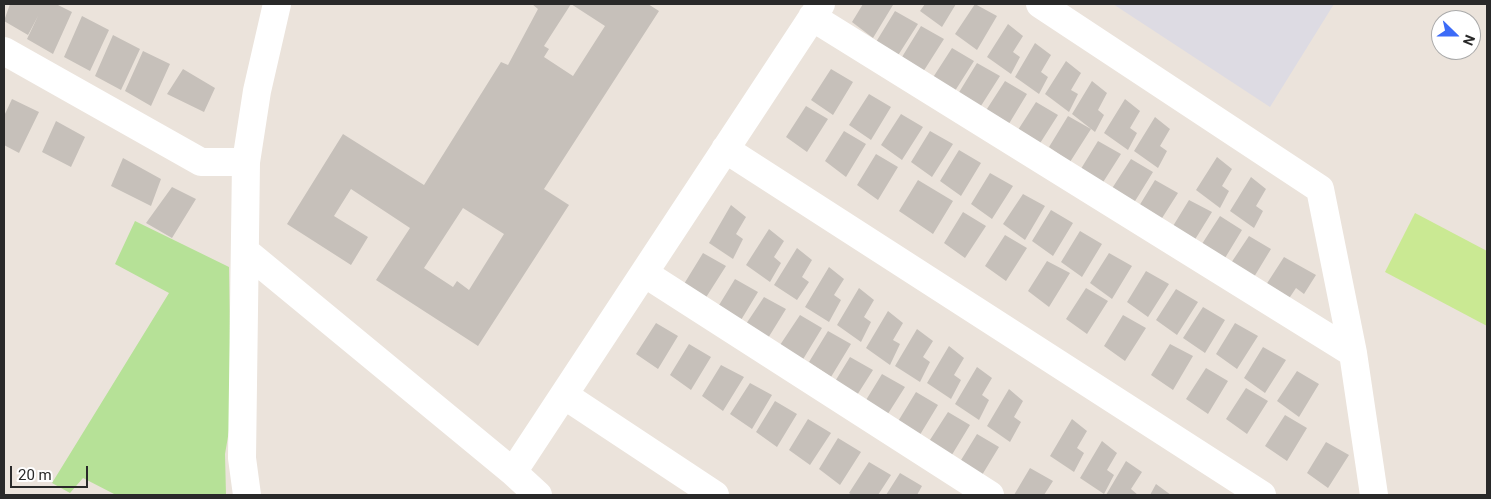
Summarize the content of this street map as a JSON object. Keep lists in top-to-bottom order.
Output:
{
  "scale_bar": "20 m",
  "north": "right"
}
